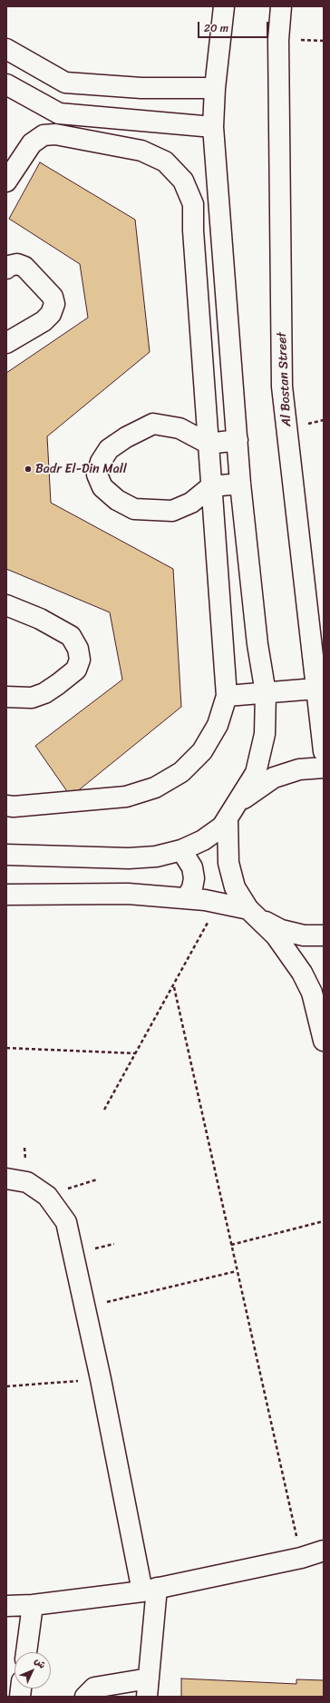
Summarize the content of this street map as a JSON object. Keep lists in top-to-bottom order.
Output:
{
  "streets": {
    "street": ["Al Bostan Street"]
  },
  "places": ["Badr El-Din Mall"],
  "scale_bar": "20 m",
  "north": "top right"
}
